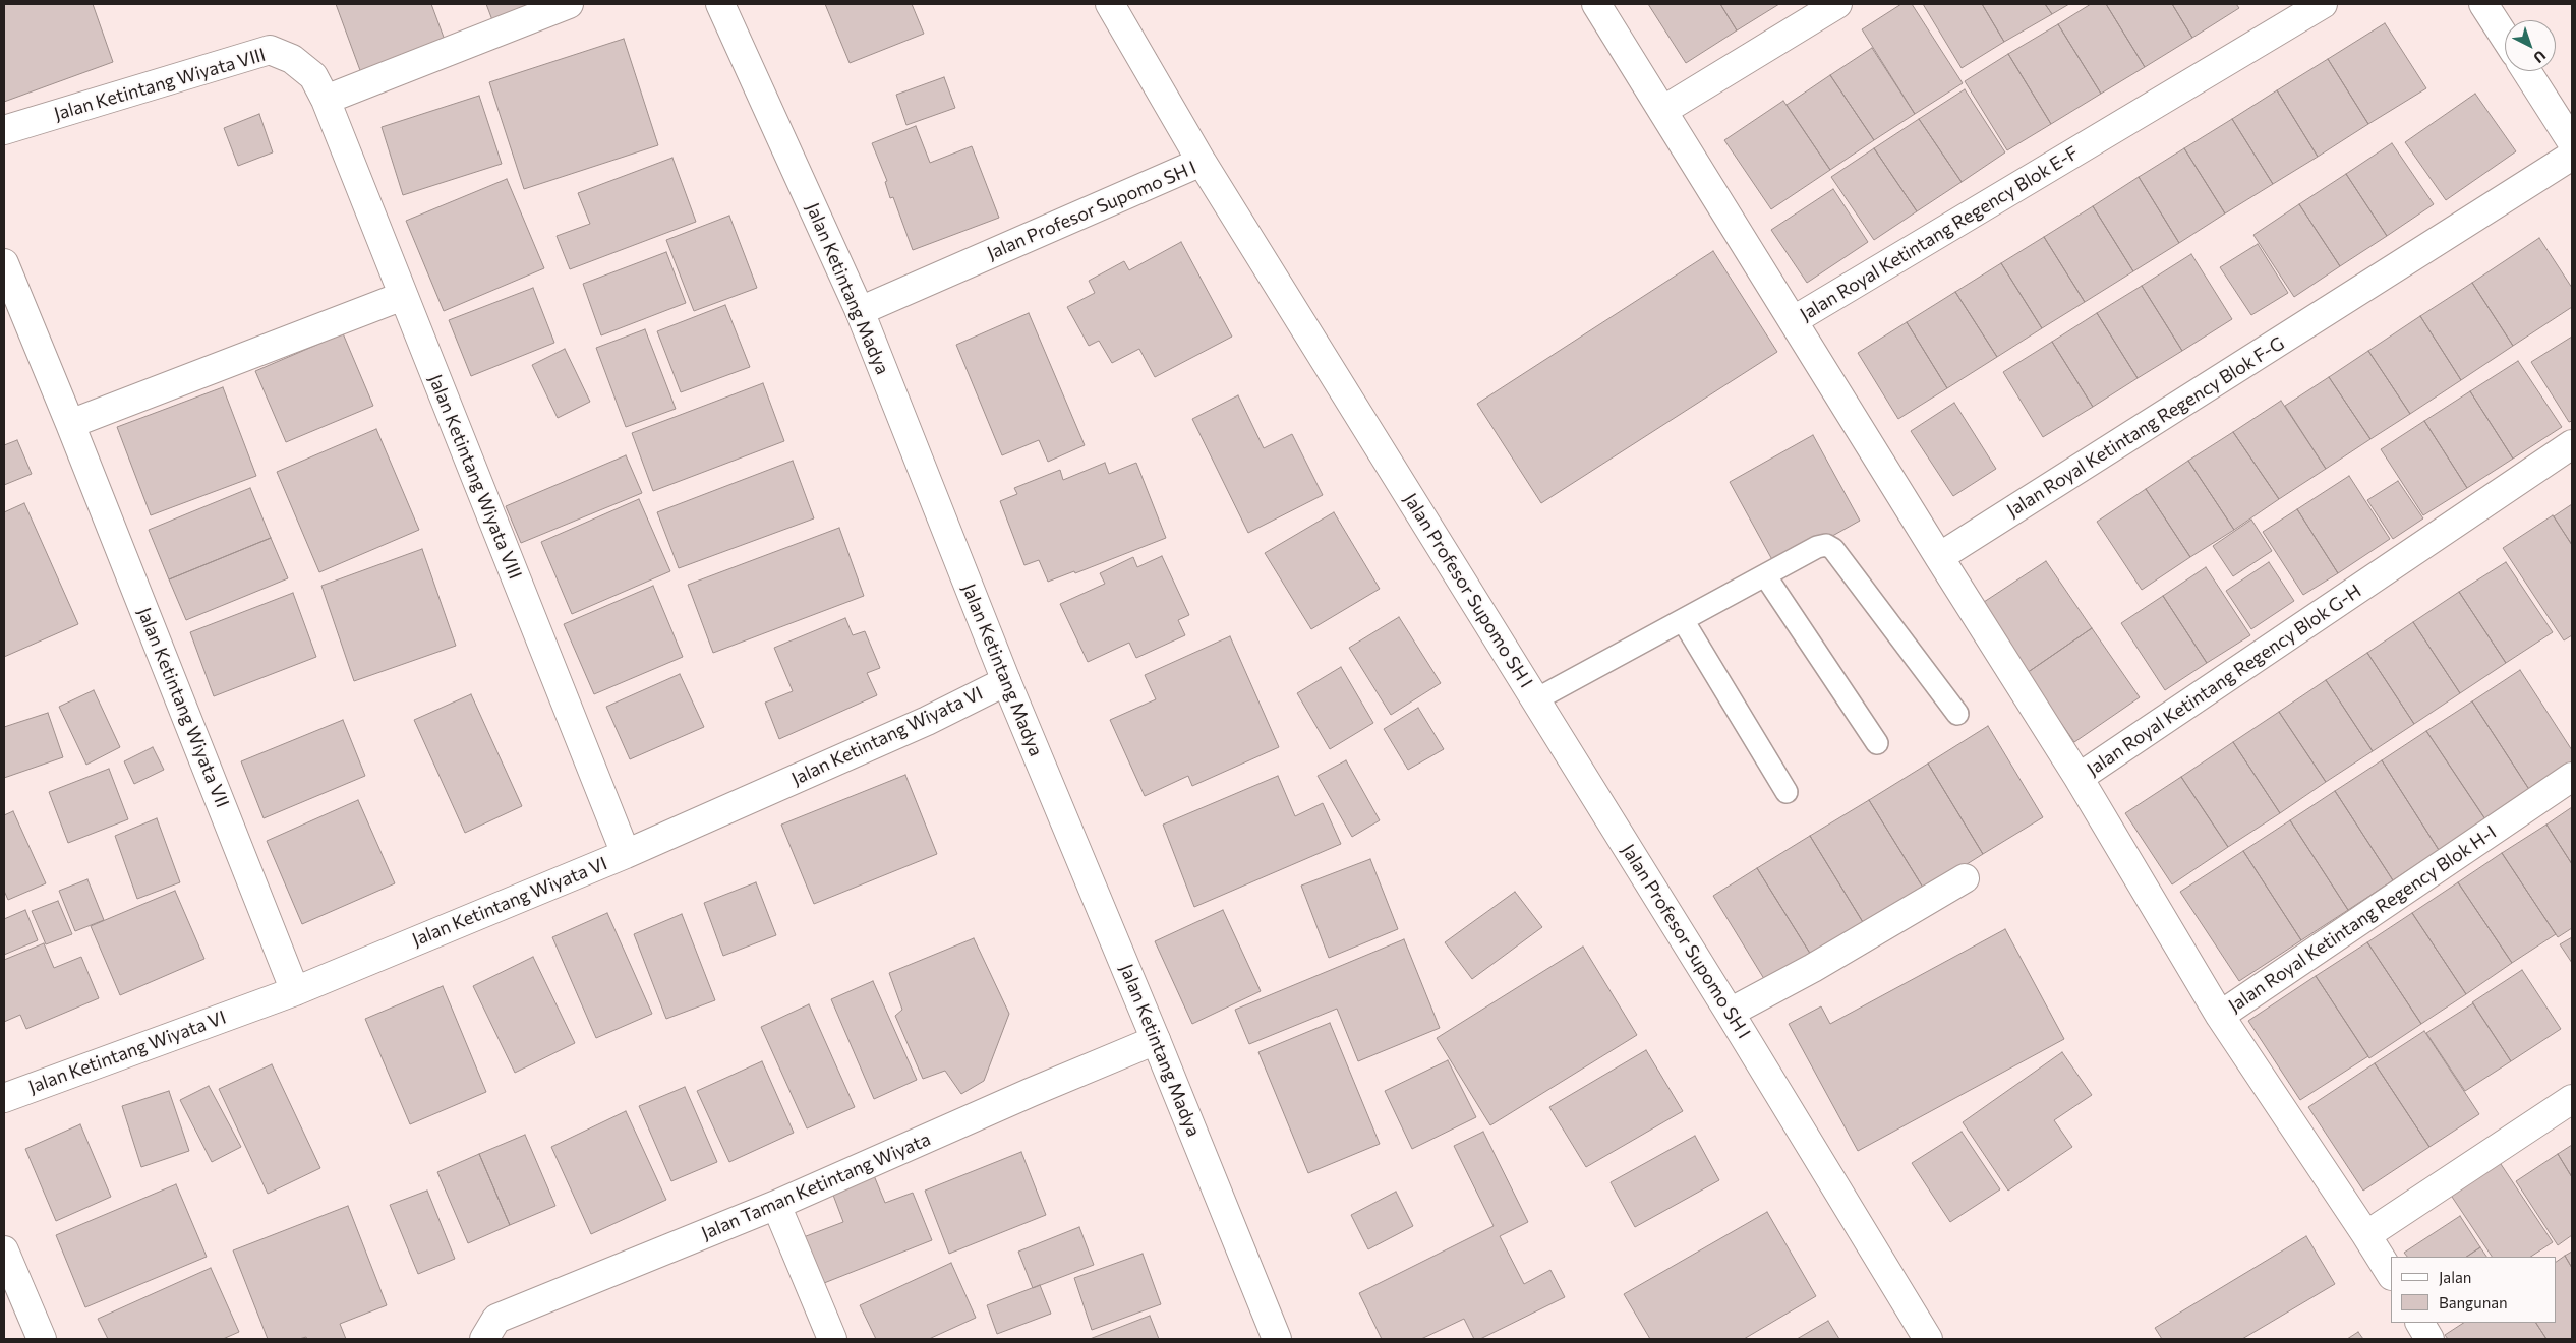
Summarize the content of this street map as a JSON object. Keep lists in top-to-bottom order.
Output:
{
  "streets": {
    "street": [
      "Jalan Ketintang Wiyata VIII",
      "Jalan Profesor Supomo SH I",
      "Jalan Royal Ketintang Regency Blok E-F",
      "Jalan Ketintang Madya",
      "Jalan Royal Ketintang Regency Blok F-G",
      "Jalan Royal Ketintang Regency Blok G-H",
      "Jalan Ketintang Wiyata VII",
      "Jalan Ketintang Wiyata VI",
      "Jalan Royal Ketintang Regency Blok H-I",
      "Jalan Taman Ketintang Wiyata"
    ]
  },
  "crossings": [
    ["Jalan Ketintang Wiyata VIII", "Jalan Ketintang Wiyata VI"],
    ["Jalan Profesor Supomo SH I", "Jalan Ketintang Madya"],
    ["Jalan Royal Ketintang Regency Blok E-F", "Jalan Royal Ketintang Regency Blok F-G"],
    ["Jalan Ketintang Madya", "Jalan Ketintang Wiyata VI"],
    ["Jalan Ketintang Madya", "Jalan Taman Ketintang Wiyata"],
    ["Jalan Royal Ketintang Regency Blok G-H", "Jalan Royal Ketintang Regency Blok H-I"],
    ["Jalan Ketintang Wiyata VII", "Jalan Ketintang Wiyata VI"]
  ],
  "legend": ["Jalan", "Bangunan"],
  "north": "bottom right"
}
